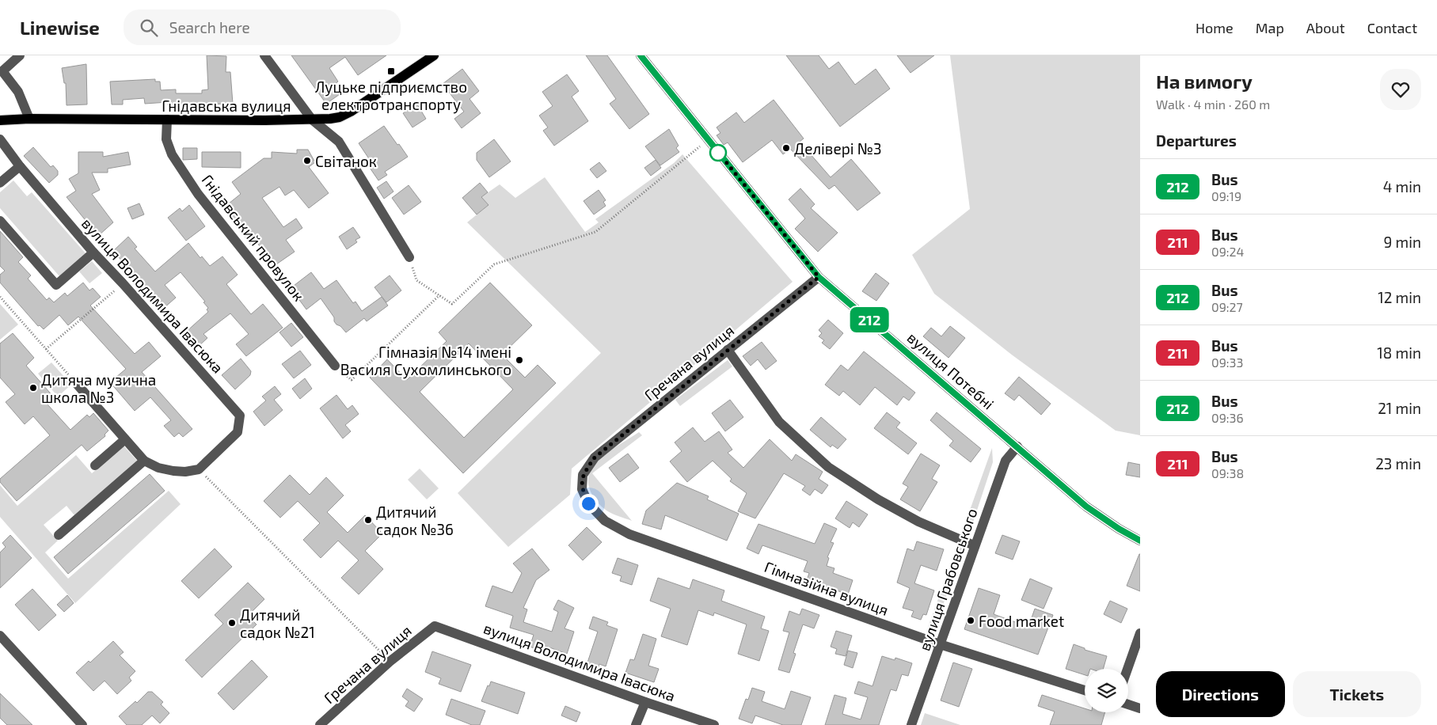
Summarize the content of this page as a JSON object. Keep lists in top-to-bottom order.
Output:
{
  "streets": {
    "main road": ["Гнідавська вулиця"],
    "street": [
      "Гнідавський провулок",
      "вулиця Володимира Івасюка",
      "Гречана вулиця",
      "вулиця Потебні",
      "вулиця Грабовського",
      "Гімназійна вулиця"
    ]
  },
  "crossings": [
    ["Гнідавська вулиця", "Гнідавський провулок"],
    ["вулиця Володимира Івасюка", "Гречана вулиця"],
    ["Гречана вулиця", "вулиця Потебні"],
    ["Гречана вулиця", "Гімназійна вулиця"],
    ["вулиця Потебні", "вулиця Грабовського"],
    ["вулиця Грабовського", "Гімназійна вулиця"]
  ],
  "places": {
    "transit": ["Луцьке підприємство електротранспорту"],
    "other": [
      "Делівері №3",
      "Світанок",
      "Гімназія №14 імені Василя Сухомлинського",
      "Дитяча музична школа №3",
      "Дитячий садок №36",
      "Food market",
      "Дитячий садок №21"
    ]
  },
  "lines": ["bus line 212"],
  "page": {
    "header": "Linewise",
    "search": "Search here",
    "nav": [
      "Home",
      "Map",
      "About",
      "Contact"
    ],
    "on_map": "212",
    "heading": [
      ["На вимогу", "Walk · 4 min · 260 m"],
      "Departures"
    ],
    "list": [
      {
        "mark": "212",
        "name": "Bus",
        "note": "09:19",
        "value": "4 min"
      },
      {
        "mark": "211",
        "name": "Bus",
        "note": "09:24",
        "value": "9 min"
      },
      {
        "mark": "212",
        "name": "Bus",
        "note": "09:27",
        "value": "12 min"
      },
      {
        "mark": "211",
        "name": "Bus",
        "note": "09:33",
        "value": "18 min"
      },
      {
        "mark": "212",
        "name": "Bus",
        "note": "09:36",
        "value": "21 min"
      },
      {
        "mark": "211",
        "name": "Bus",
        "note": "09:38",
        "value": "23 min"
      }
    ],
    "buttons": ["Directions", "Tickets"]
  }
}
